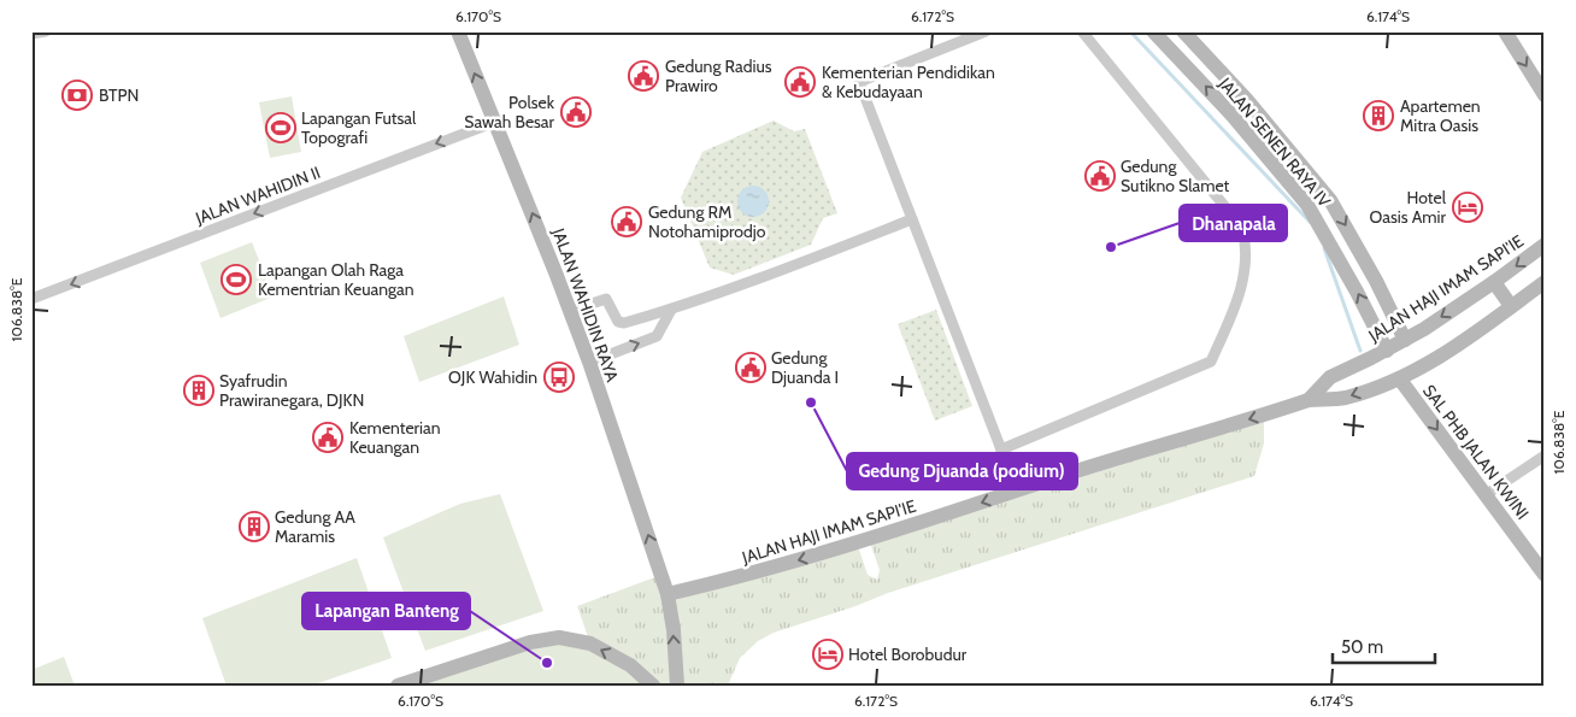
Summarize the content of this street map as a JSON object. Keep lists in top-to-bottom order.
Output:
{
  "streets": {
    "street": [
      "JALAN SENEN RAYA IV",
      "JALAN WAHIDIN II",
      "JALAN HAJI IMAM SAPI'IE",
      "JALAN WAHIDIN RAYA",
      "SAL PHB JALAN KWINI"
    ]
  },
  "crossings": [
    ["JALAN SENEN RAYA IV", "JALAN HAJI IMAM SAPI'IE"],
    ["JALAN WAHIDIN II", "JALAN WAHIDIN RAYA"],
    ["JALAN HAJI IMAM SAPI'IE", "JALAN WAHIDIN RAYA"],
    ["JALAN HAJI IMAM SAPI'IE", "SAL PHB JALAN KWINI"]
  ],
  "one_way": [
    "JALAN WAHIDIN II",
    "JALAN HAJI IMAM SAPI'IE",
    "JALAN WAHIDIN RAYA",
    "SAL PHB JALAN KWINI"
  ],
  "places": {
    "public building": [
      "Gedung Radius Prawiro",
      "Kementerian Pendidikan & Kebudayaan",
      "Polsek Sawah Besar",
      "Gedung Sutikno Slamet",
      "Gedung RM Notohamiprodjo",
      "Gedung Djuanda I",
      "Kementerian Keuangan"
    ],
    "bank": ["BTPN"],
    "building": ["Apartemen Mitra Oasis", "Syafrudin Prawiranegara, DJKN", "Gedung AA Maramis"],
    "sports": ["Lapangan Futsal Topografi", "Lapangan Olah Raga Kementrian Keuangan"],
    "hotel": ["Hotel Oasis Amir", "Hotel Borobudur"],
    "other": ["Dhanapala", "Gedung Djuanda (podium)", "Lapangan Banteng"],
    "bus stop": ["OJK Wahidin"]
  },
  "scale_bar": "50 m",
  "coordinates": [
    "6.170°S",
    "6.172°S",
    "6.174°S",
    "106.838°E"
  ]
}
